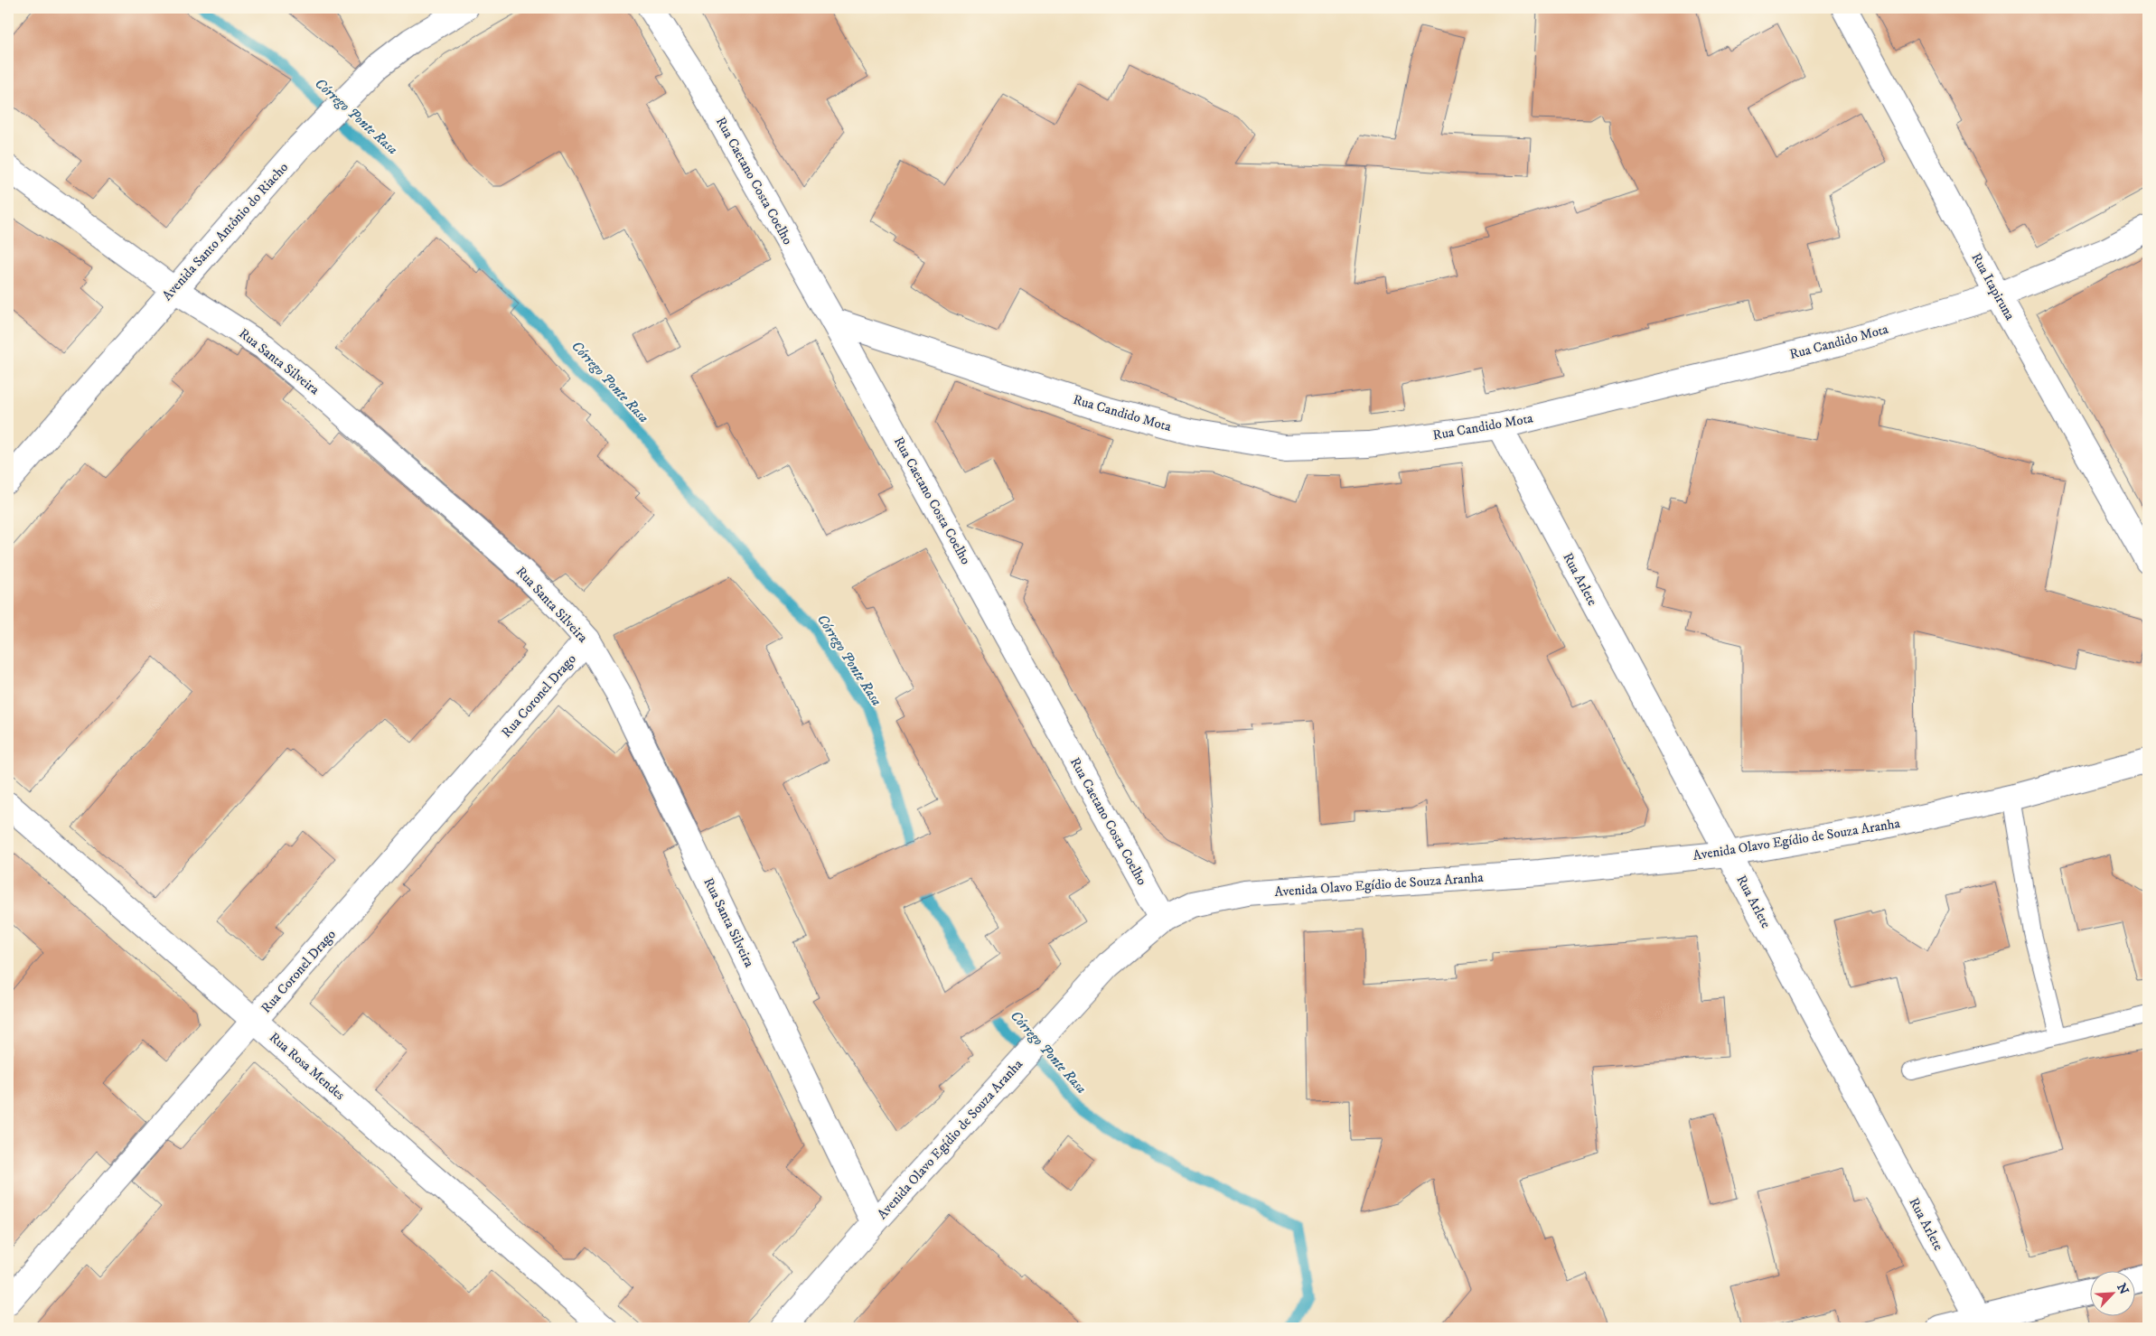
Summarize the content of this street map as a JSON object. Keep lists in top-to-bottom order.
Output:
{
  "streets": {
    "street": [
      "Rua Caetano Costa Coelho",
      "Avenida Santo Antônio do Riacho",
      "Rua Itapiruna",
      "Rua Candido Mota",
      "Rua Santa Silveira",
      "Rua Arlete",
      "Rua Coronel Drago",
      "Avenida Olavo Egídio de Souza Aranha",
      "Rua Rosa Mendes"
    ]
  },
  "crossings": [
    ["Rua Caetano Costa Coelho", "Rua Candido Mota"],
    ["Rua Caetano Costa Coelho", "Avenida Olavo Egídio de Souza Aranha"],
    ["Avenida Santo Antônio do Riacho", "Rua Santa Silveira"],
    ["Rua Itapiruna", "Rua Candido Mota"],
    ["Rua Candido Mota", "Rua Arlete"],
    ["Rua Santa Silveira", "Rua Coronel Drago"],
    ["Rua Santa Silveira", "Avenida Olavo Egídio de Souza Aranha"],
    ["Rua Arlete", "Avenida Olavo Egídio de Souza Aranha"],
    ["Rua Coronel Drago", "Rua Rosa Mendes"]
  ],
  "water": ["Córrego Ponte Rasa"],
  "north": "top right"
}
